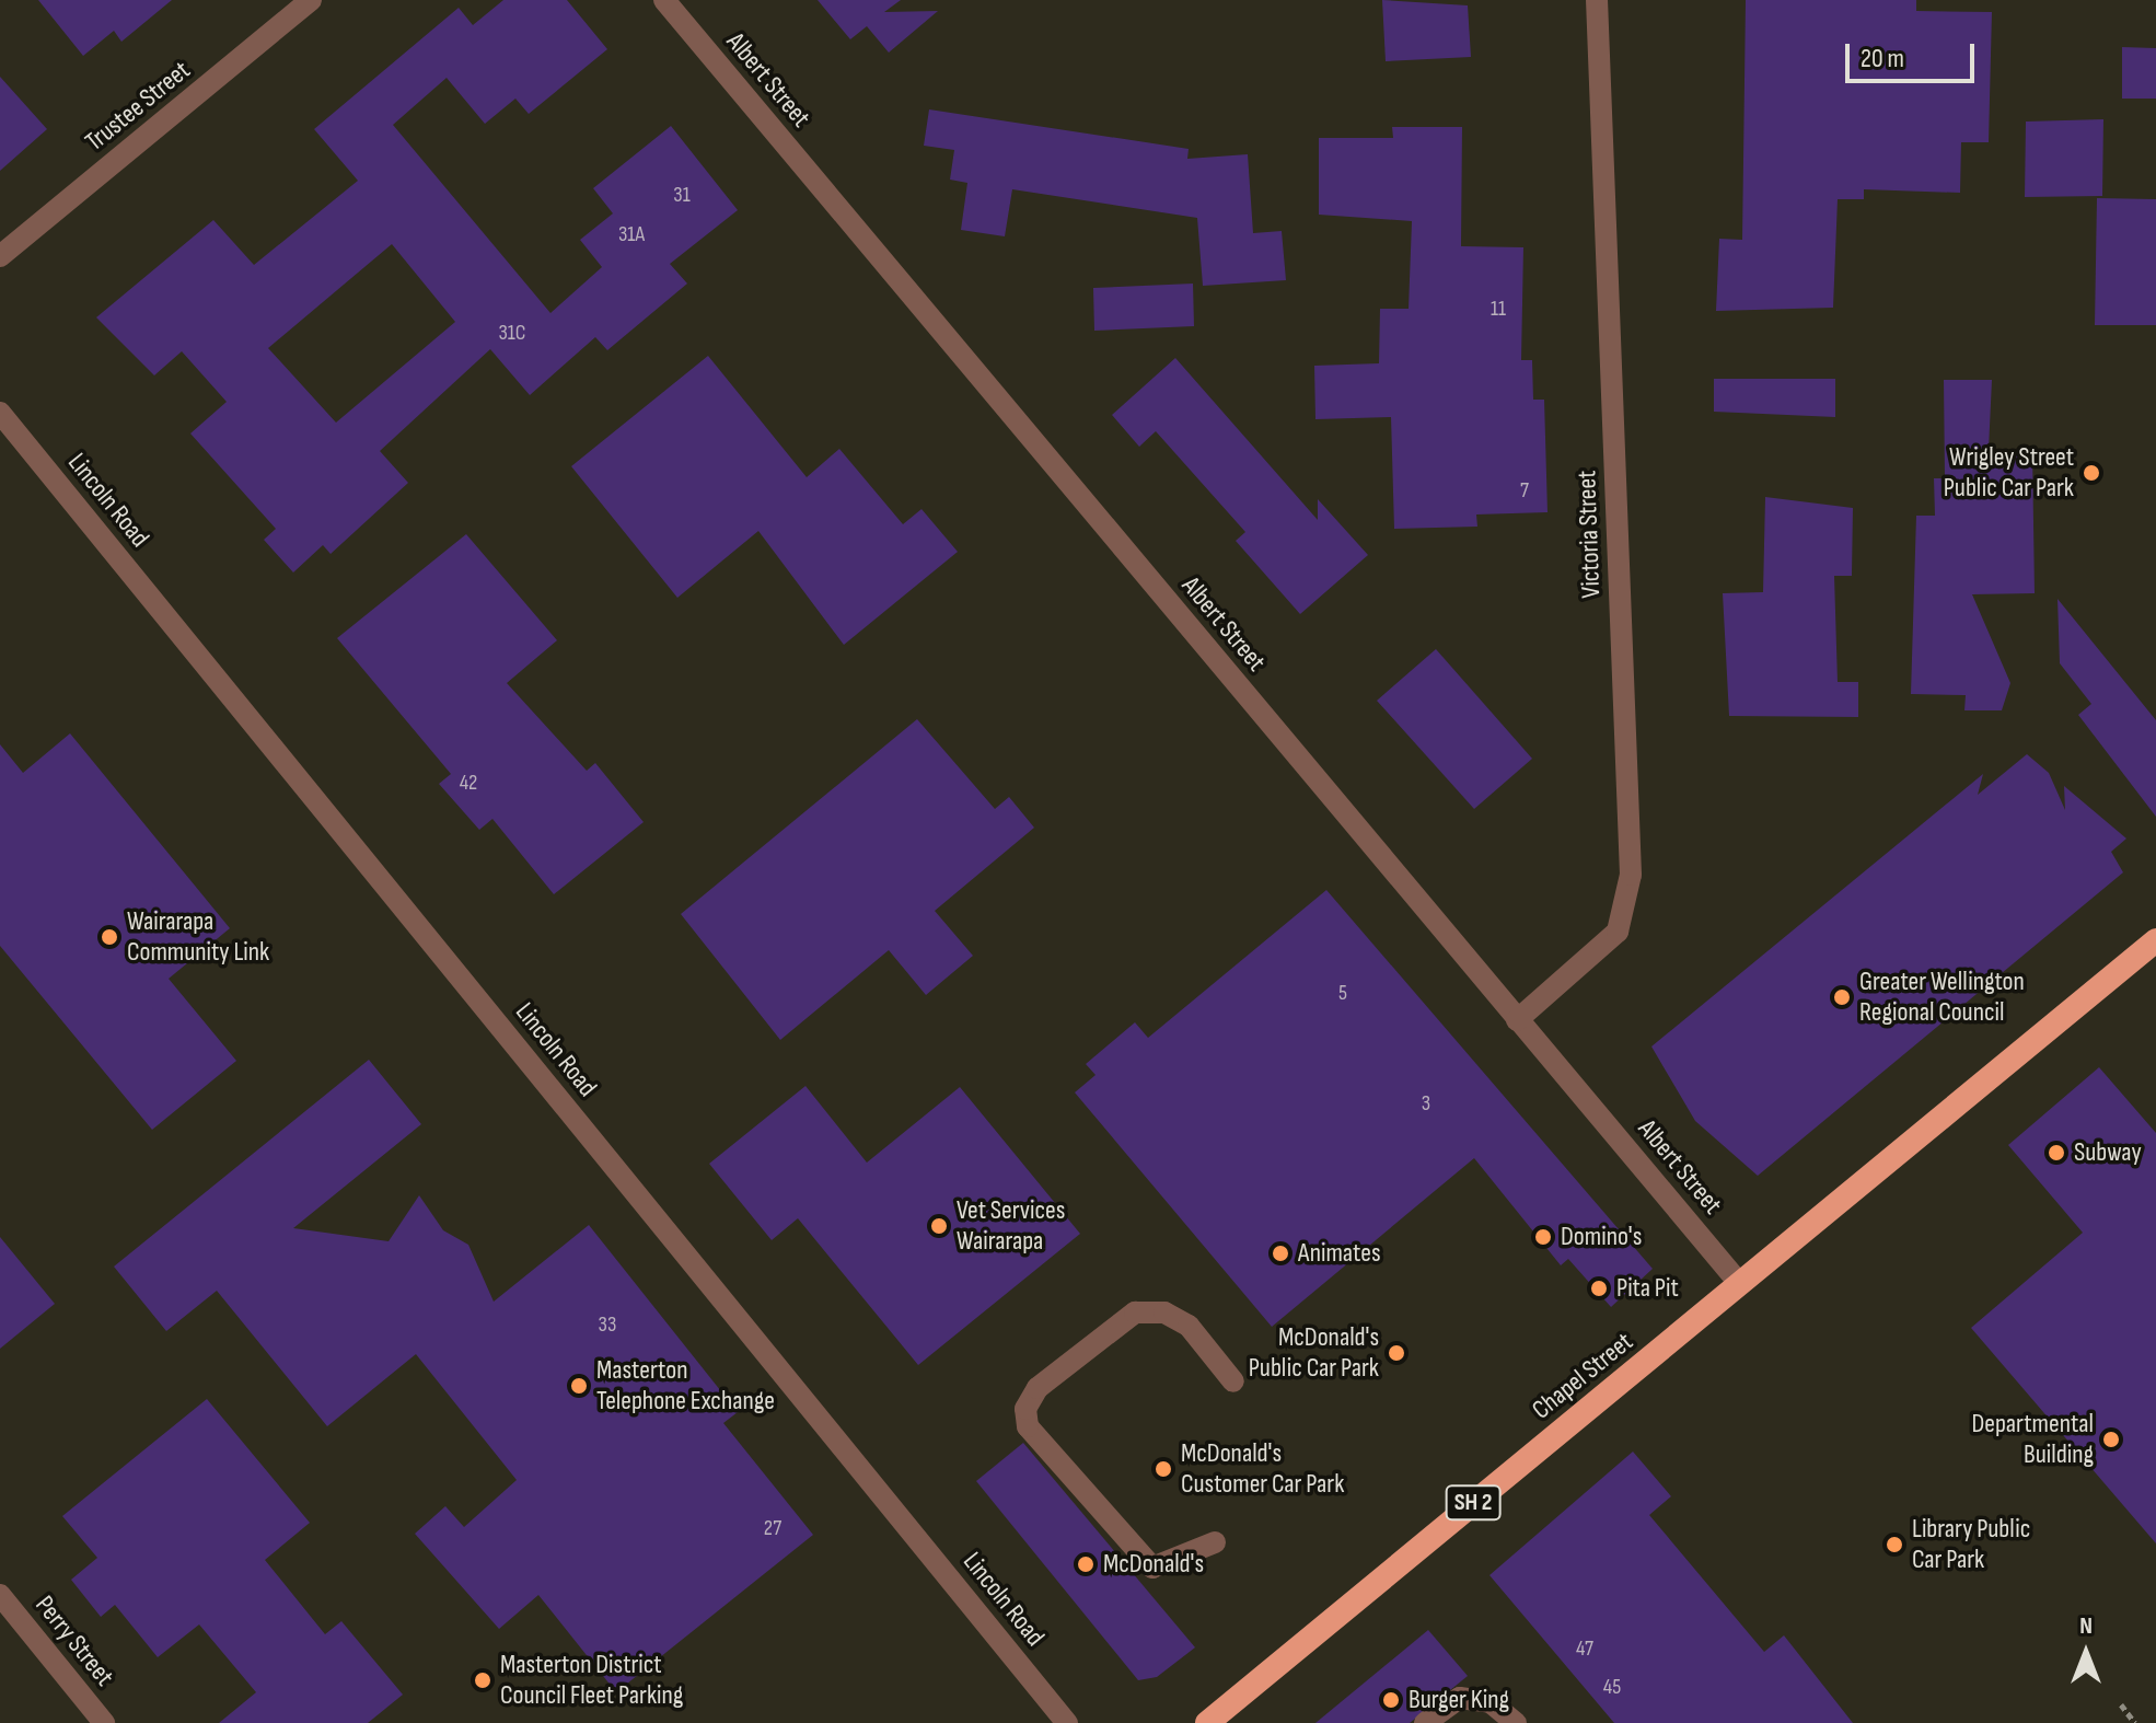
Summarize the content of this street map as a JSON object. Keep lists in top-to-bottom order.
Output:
{
  "streets": {
    "highway": ["Chapel Street", "SH 2"],
    "street": [
      "Albert Street",
      "Trustee Street",
      "Lincoln Road",
      "Victoria Street",
      "Perry Street"
    ]
  },
  "crossings": [
    ["Albert Street", "Victoria Street"],
    ["Albert Street", "Chapel Street"]
  ],
  "places": [
    "Wrigley Street Public Car Park",
    "Wairarapa Community Link",
    "Greater Wellington Regional Council",
    "Subway",
    "Vet Services Wairarapa",
    "Domino's",
    "Animates",
    "Pita Pit",
    "McDonald's Public Car Park",
    "Masterton Telephone Exchange",
    "Departmental Building",
    "McDonald's Customer Car Park",
    "Library Public Car Park",
    "McDonald's",
    "Masterton District Council Fleet Parking",
    "Burger King"
  ],
  "house_numbers": [
    "31",
    "31A",
    "11",
    "31C",
    "7",
    "42",
    "5",
    "3",
    "33",
    "27",
    "47",
    "45"
  ],
  "scale_bar": "20 m",
  "north": "top"
}
